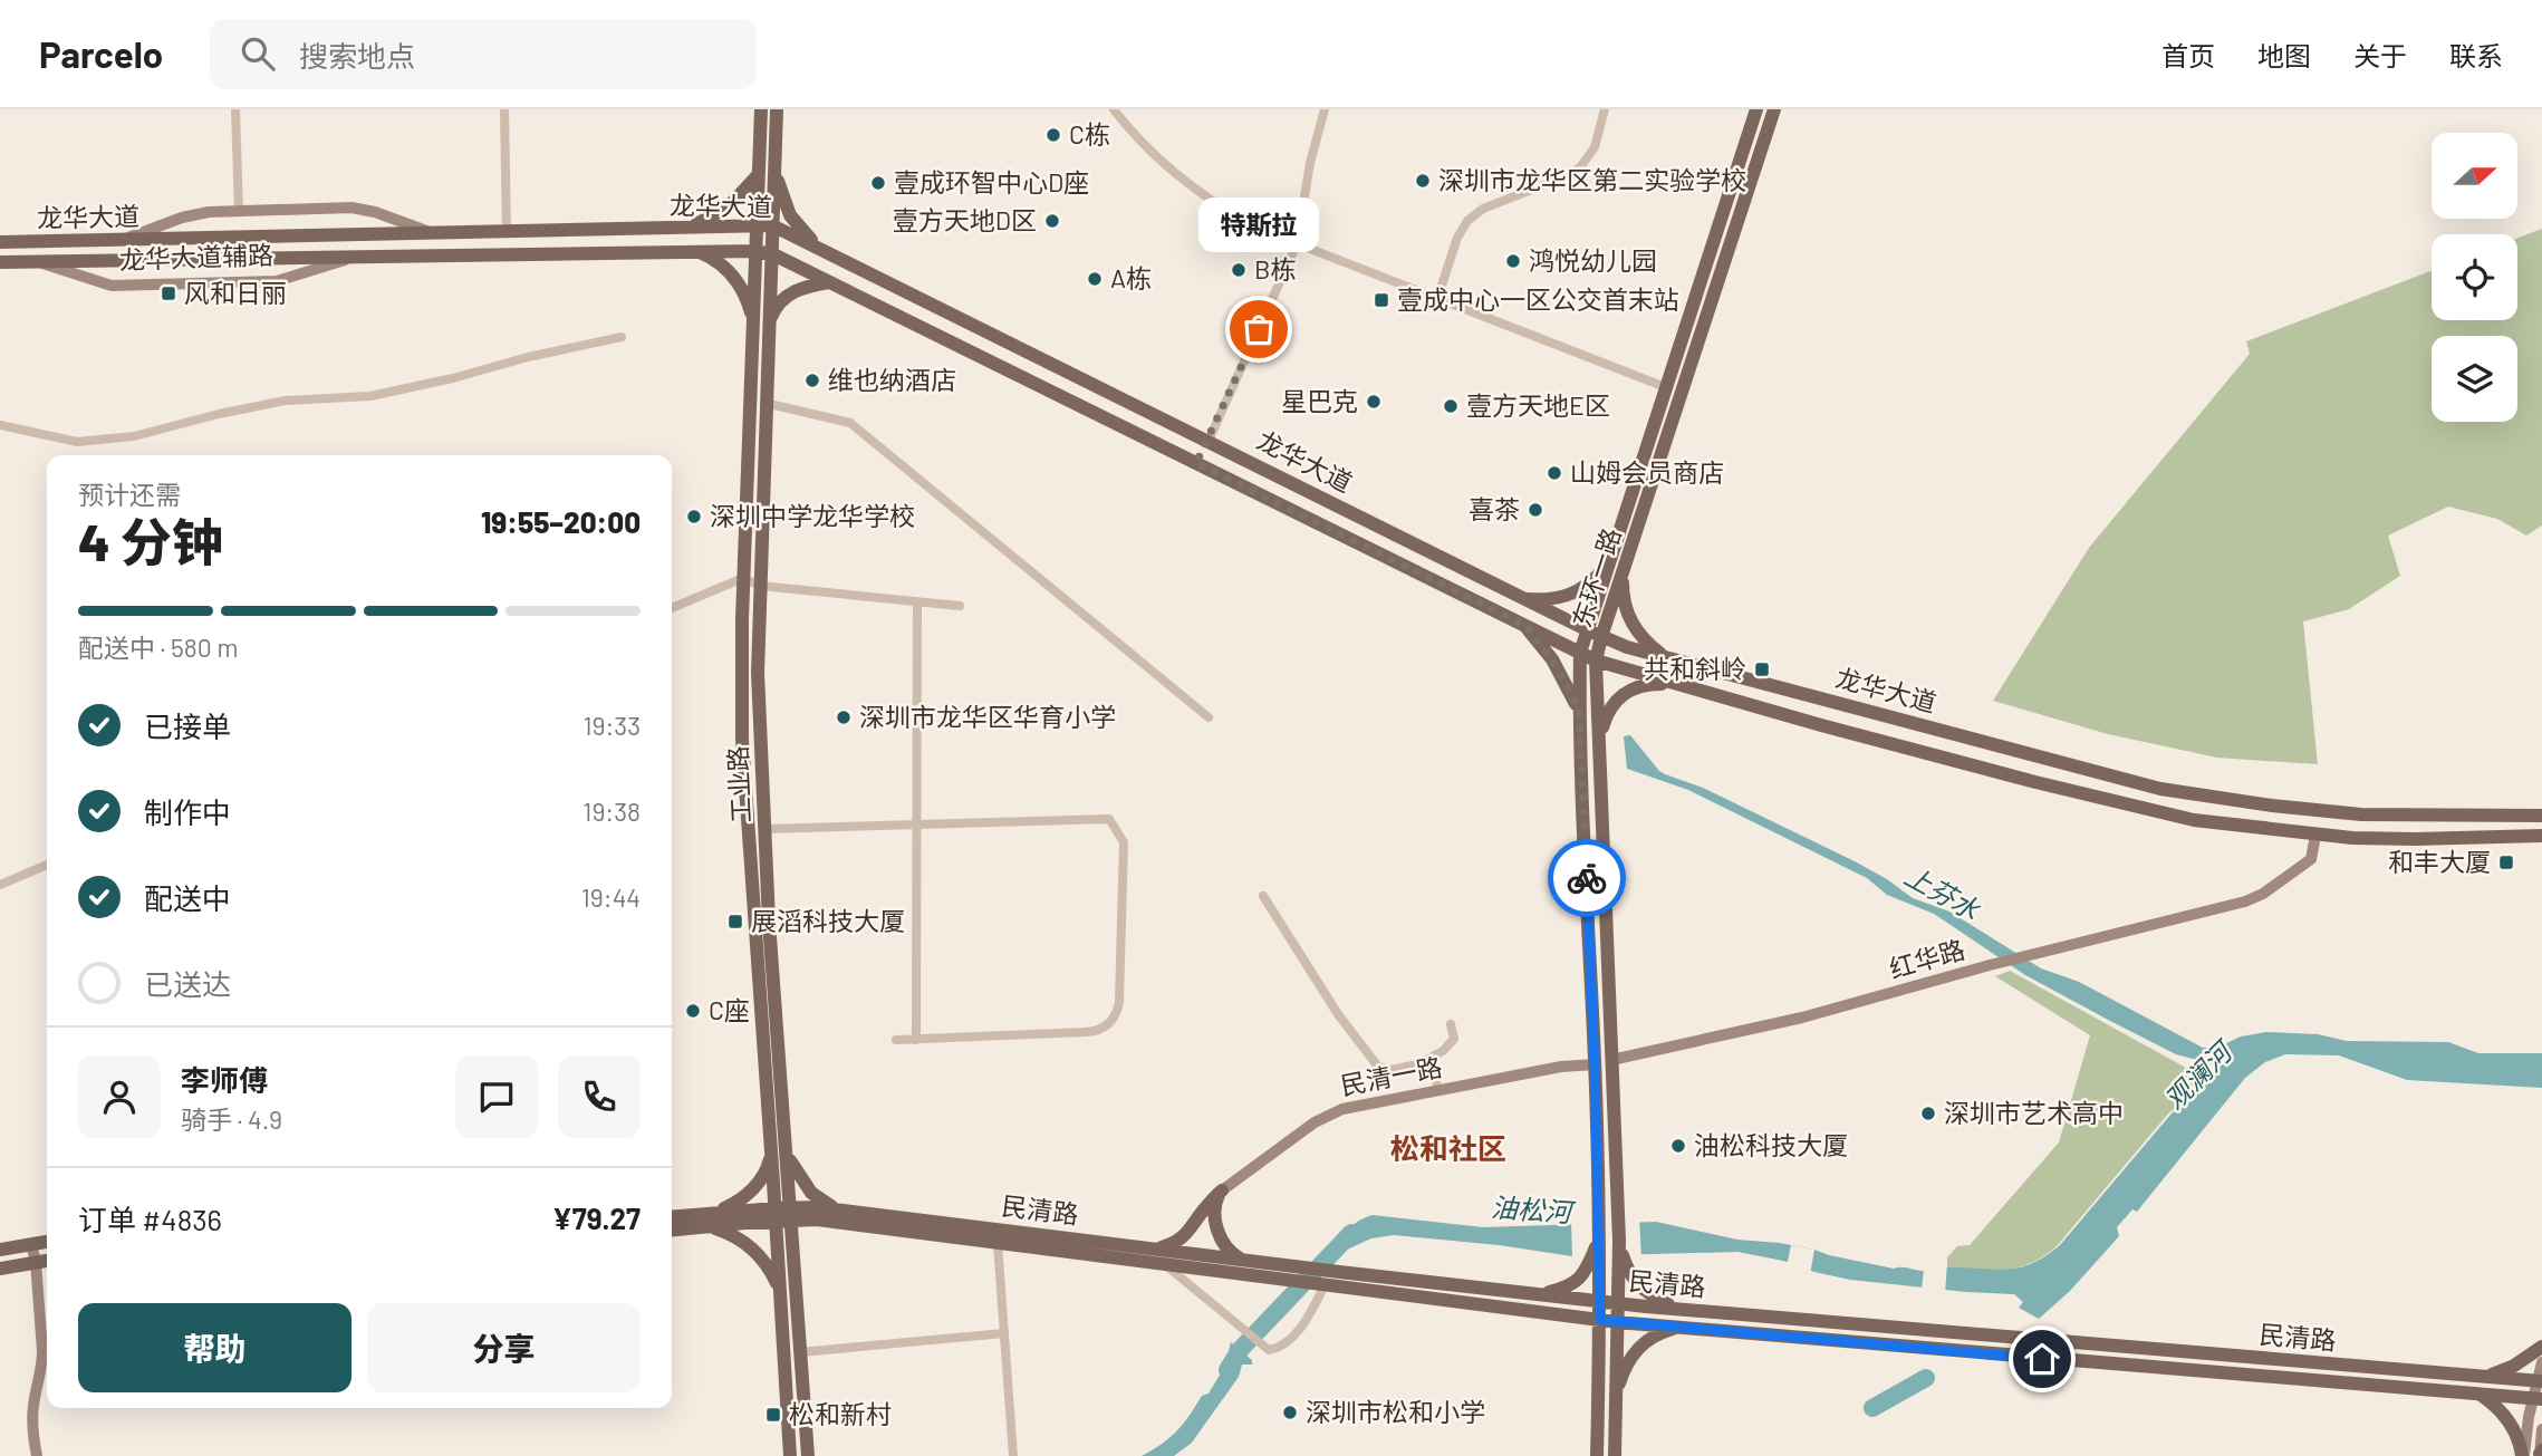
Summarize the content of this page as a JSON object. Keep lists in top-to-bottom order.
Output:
{
  "streets": {
    "main road": [
      "龙华大道",
      "东环一路",
      "工业路",
      "民清路"
    ],
    "street": ["龙华大道辅路", "红华路", "民清一路"]
  },
  "crossings": [
    ["龙华大道", "龙华大道辅路"],
    ["龙华大道", "东环一路"],
    ["龙华大道", "工业路"],
    ["龙华大道", "红华路"],
    ["东环一路", "红华路"],
    ["东环一路", "民清一路"],
    ["东环一路", "民清路"],
    ["工业路", "民清路"]
  ],
  "districts": ["松和社区"],
  "water": ["上芬水", "观澜河", "油松河"],
  "places": {
    "other": [
      "C栋",
      "深圳市龙华区第二实验学校",
      "壹成环智中心D座",
      "壹方天地D区",
      "鸿悦幼儿园",
      "B栋",
      "A栋",
      "特斯拉",
      "维也纳酒店",
      "星巴克",
      "壹方天地E区",
      "山姆会员商店",
      "喜茶",
      "深圳中学龙华学校",
      "深圳市龙华区华育小学",
      "C座",
      "深圳市艺术高中",
      "油松科技大厦",
      "深圳市松和小学"
    ],
    "transit": [
      "风和日丽",
      "壹成中心一区公交首末站",
      "共和斜岭",
      "和丰大厦",
      "展滔科技大厦",
      "松和新村"
    ]
  },
  "north": "right",
  "page": {
    "header": "Parcelo",
    "search": "搜索地点",
    "nav": [
      "首页",
      "地图",
      "关于",
      "联系"
    ],
    "bubble": "特斯拉",
    "heading": ["4 分钟", "预计还需", "19:55–20:00"],
    "panel": [
      "李师傅",
      "骑手 · 4.9",
      "订单 #4836",
      "¥79.27"
    ],
    "bar": "配送中 · 580 m",
    "list": [
      ["已接单", "19:33"],
      ["制作中", "19:38"],
      ["配送中", "19:44"],
      "已送达"
    ],
    "buttons": ["帮助", "分享"]
  }
}
